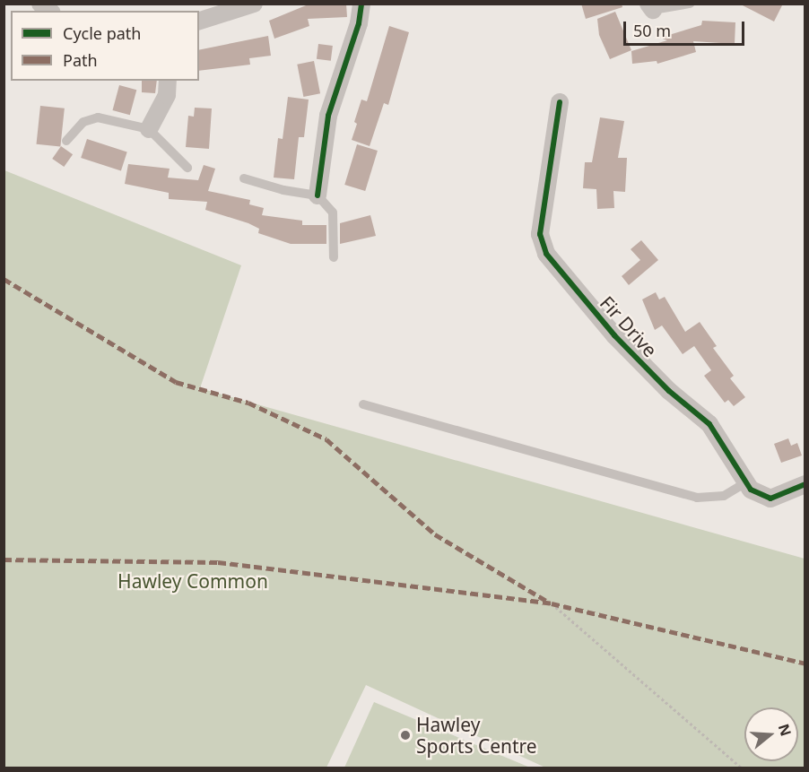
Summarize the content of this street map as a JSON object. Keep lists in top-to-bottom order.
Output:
{
  "streets": {
    "street": ["Fir Drive"]
  },
  "parks": ["Hawley Common"],
  "places": ["Hawley Sports Centre"],
  "legend": ["Cycle path", "Path"],
  "scale_bar": "50 m",
  "north": "right"
}
